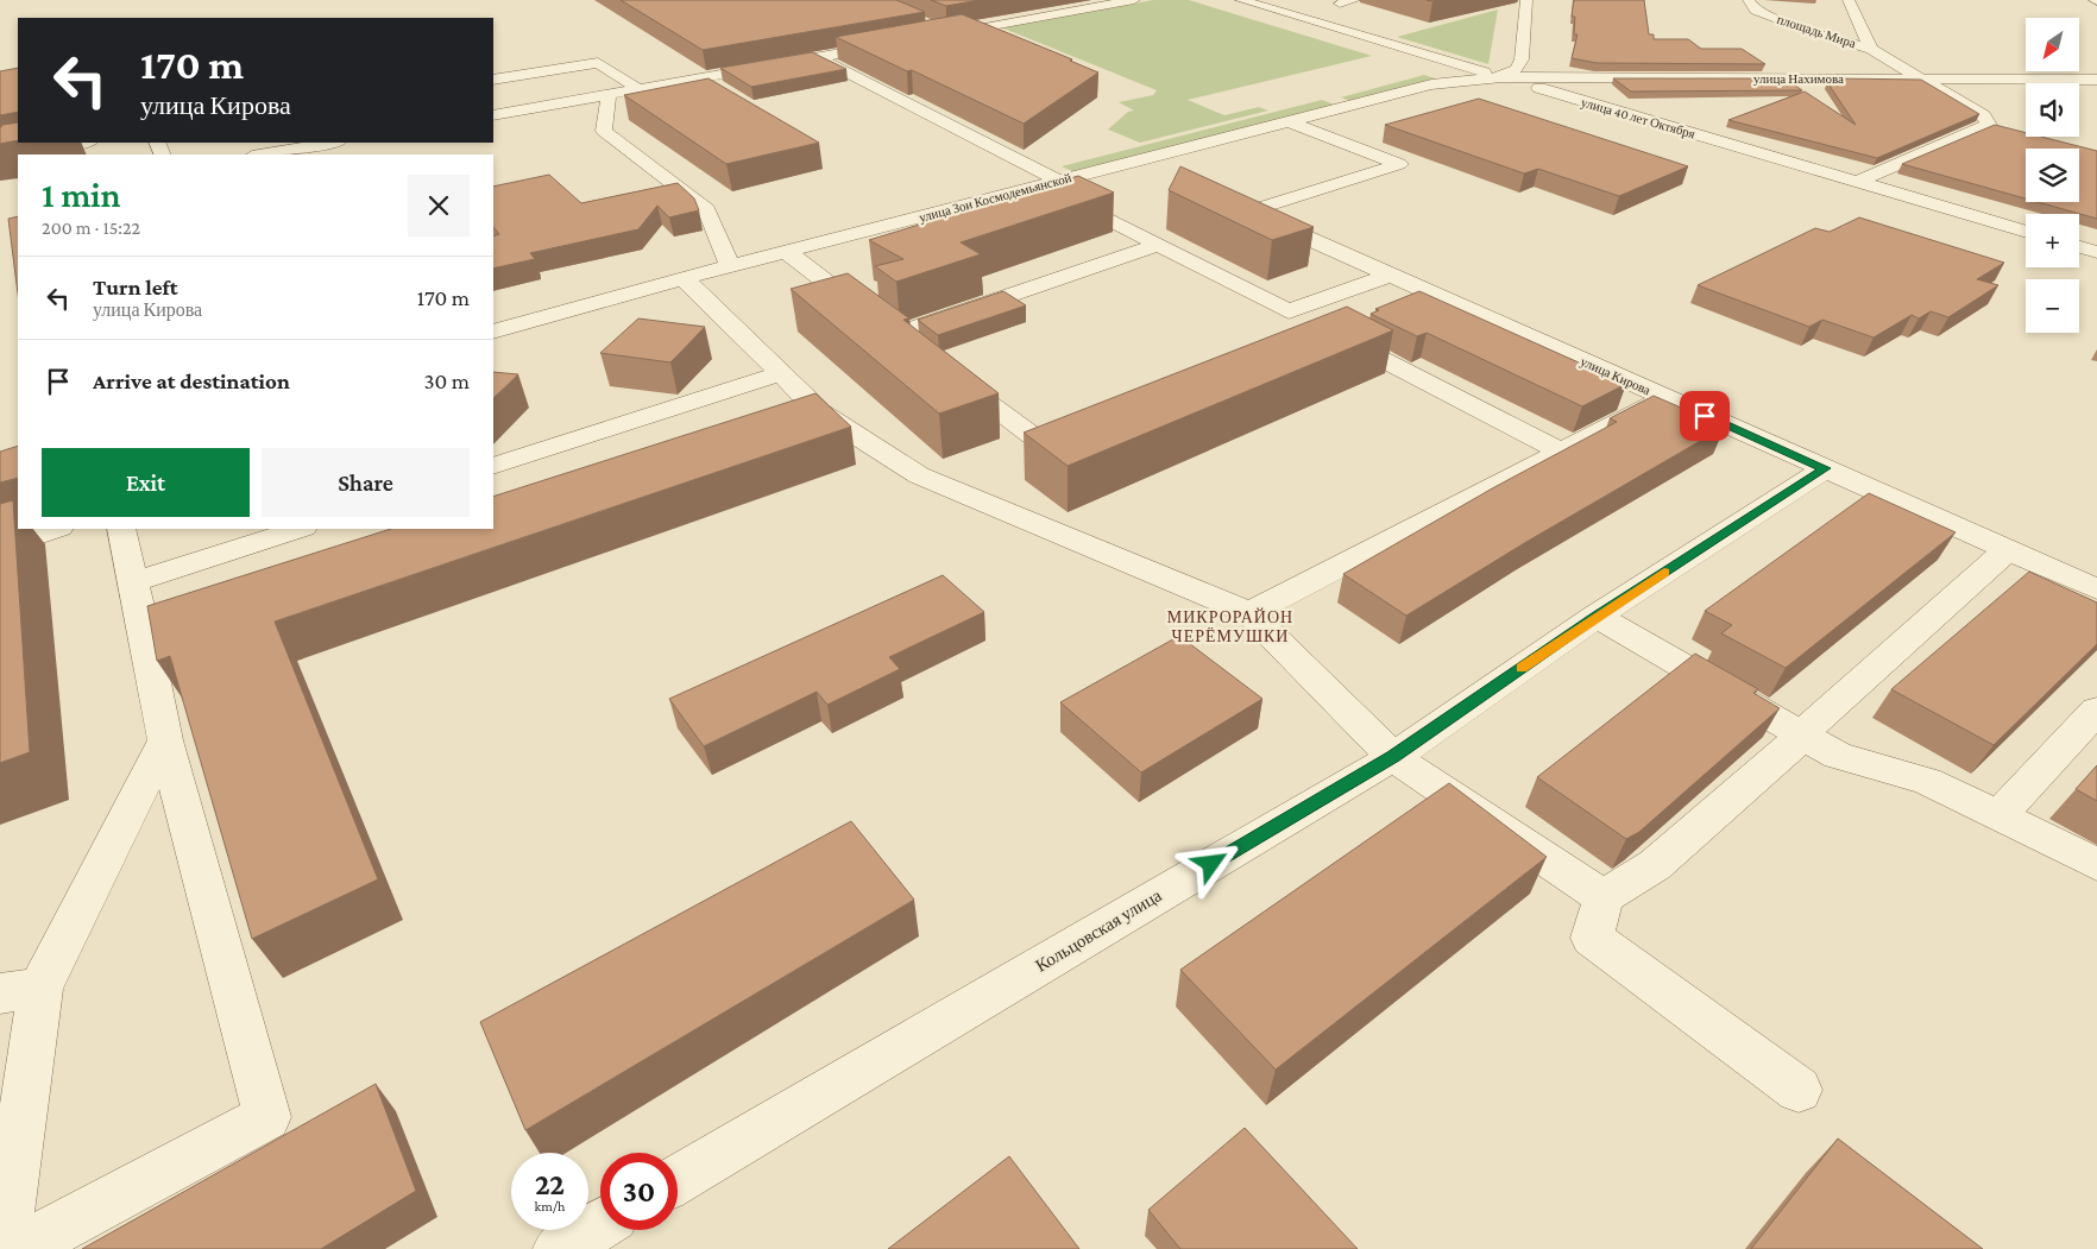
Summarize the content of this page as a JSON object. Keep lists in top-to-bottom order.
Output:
{
  "streets": {
    "street": [
      "площадь Мира",
      "улица Нахимова",
      "улица 40 лет Октября",
      "улица Зои Космодемьянской",
      "улица Кирова",
      "Кольцовская улица"
    ]
  },
  "crossings": [
    ["улица Нахимова", "улица 40 лет Октября"],
    ["улица Нахимова", "улица Зои Космодемьянской"],
    ["улица 40 лет Октября", "улица Зои Космодемьянской"],
    ["улица Зои Космодемьянской", "улица Кирова"],
    ["улица Кирова", "Кольцовская улица"]
  ],
  "districts": ["МИКРОРАЙОН ЧЕРЁМУШКИ"],
  "north": "bottom left",
  "page": {
    "map_buttons": ["+", "−"],
    "turn": ["170 m", "улица Кирова"],
    "heading": ["1 min", "200 m · 15:22"],
    "list": [
      {
        "name": "Turn left",
        "note": "улица Кирова",
        "value": "170 m"
      },
      {
        "name": "Arrive at destination",
        "value": "30 m"
      }
    ],
    "buttons": ["Exit", "Share"],
    "speed": "22 km/h",
    "limit": "30"
  }
}
